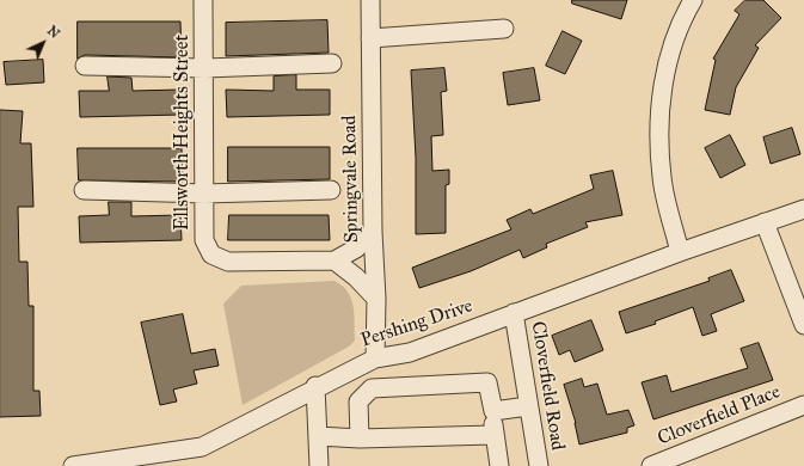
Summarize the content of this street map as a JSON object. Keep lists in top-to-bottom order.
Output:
{
  "streets": {
    "street": [
      "Ellsworth Heights Street",
      "Springvale Road",
      "Pershing Drive",
      "Cloverfield Road",
      "Cloverfield Place"
    ]
  },
  "crossings": [
    ["Ellsworth Heights Street", "Springvale Road"],
    ["Springvale Road", "Pershing Drive"],
    ["Pershing Drive", "Cloverfield Road"]
  ],
  "north": "top right"
}
